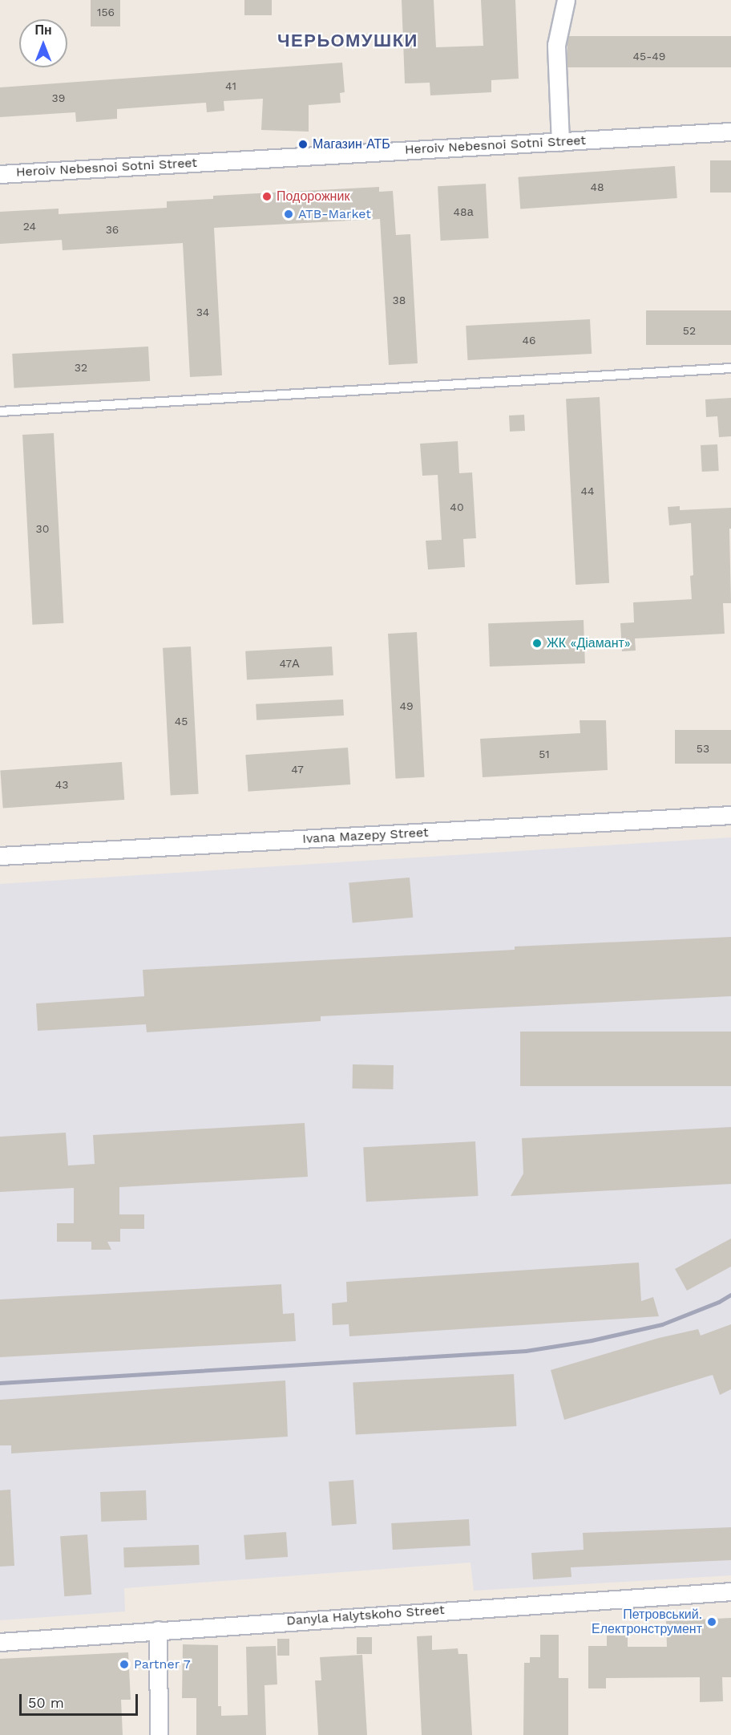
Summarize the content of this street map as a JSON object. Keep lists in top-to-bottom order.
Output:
{
  "streets": {
    "street": ["Heroiv Nebesnoi Sotni Street", "Ivana Mazepy Street", "Danyla Halytskoho Street"]
  },
  "districts": ["ЧЕРЬОМУШКИ"],
  "places": [
    "Магазин АТБ",
    "Подорожник",
    "ATB-Market",
    "ЖК «Діамант»",
    "Петровський. Електронструмент",
    "Partner 7"
  ],
  "house_numbers": [
    "156",
    "45-49",
    "41",
    "39",
    "48",
    "48а",
    "24",
    "36",
    "38",
    "34",
    "52",
    "46",
    "32",
    "44",
    "40",
    "30",
    "47А",
    "49",
    "45",
    "53",
    "51",
    "47",
    "43"
  ],
  "scale_bar": "50 m",
  "north": "top"
}
